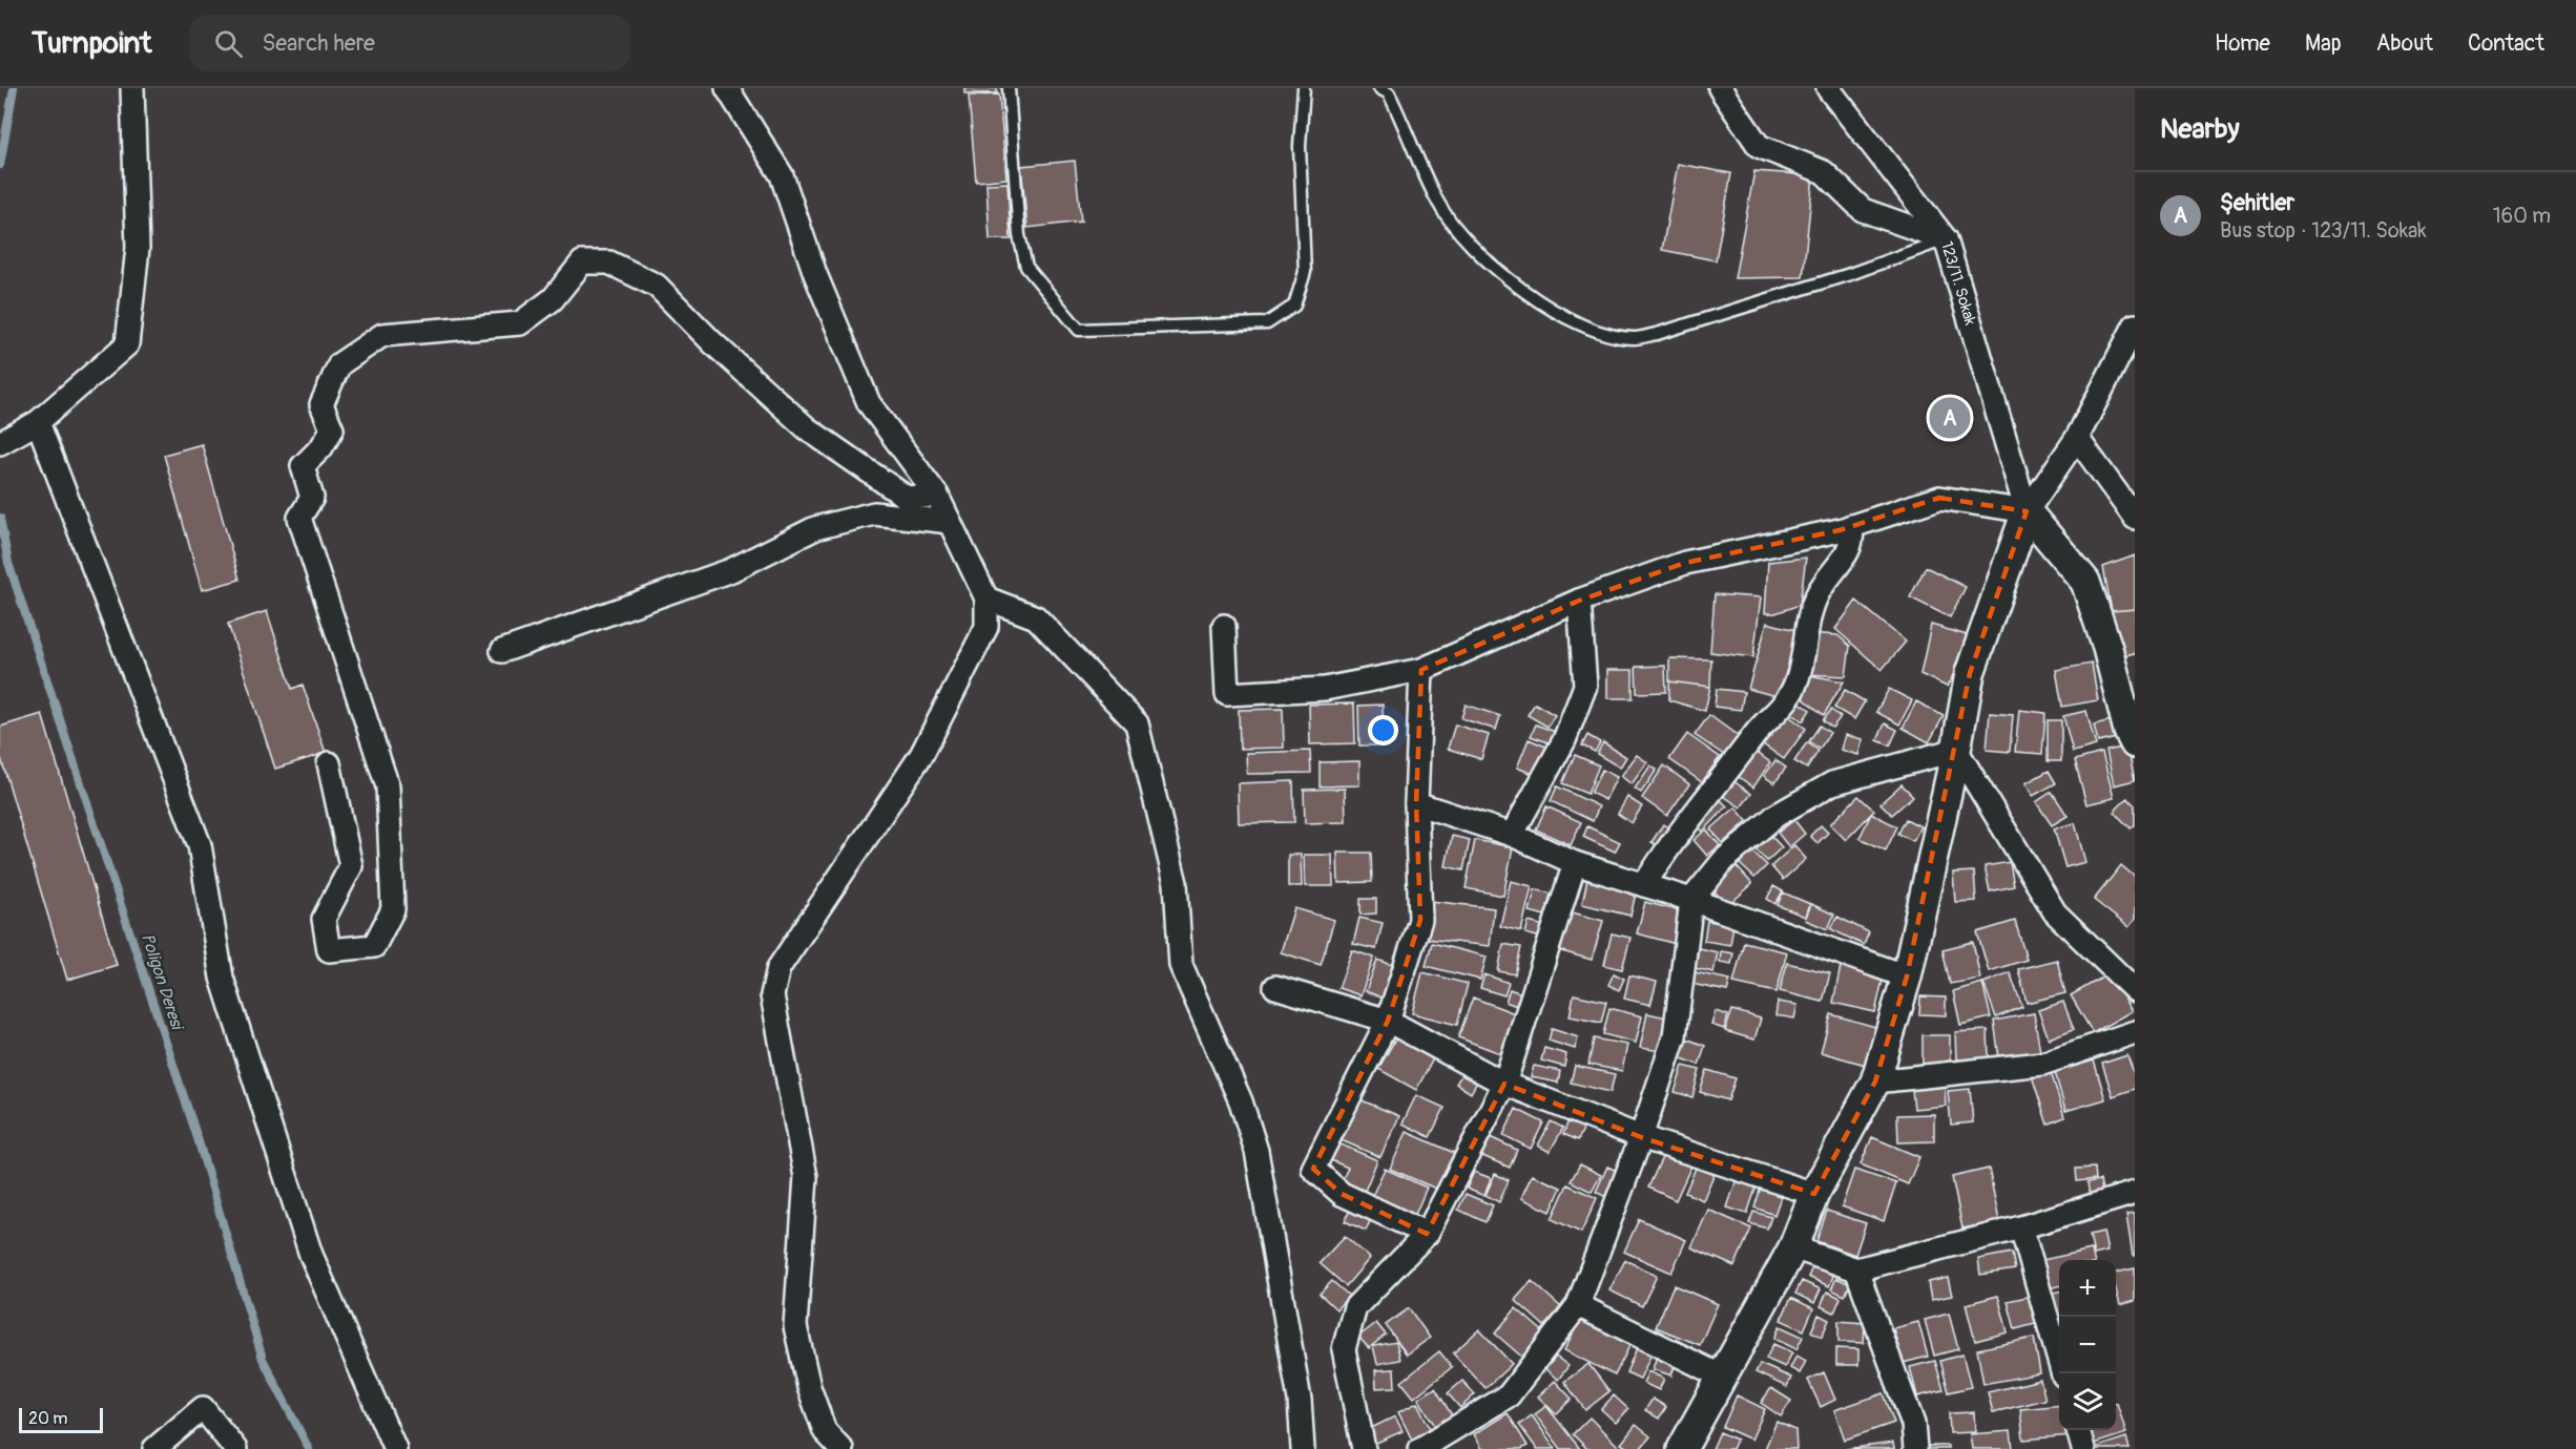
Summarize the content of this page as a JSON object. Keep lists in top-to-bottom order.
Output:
{
  "streets": {
    "street": ["123/11. Sokak"]
  },
  "water": ["Poligon Deresi"],
  "scale_bar": "20 m",
  "page": {
    "header": "Turnpoint",
    "search": "Search here",
    "nav": [
      "Home",
      "Map",
      "About",
      "Contact"
    ],
    "heading": "Nearby",
    "list": [
      {
        "mark": "A",
        "name": "Şehitler",
        "note": "Bus stop · 123/11. Sokak",
        "value": "160 m"
      }
    ],
    "pins": "A",
    "map_buttons": ["+", "−"],
    "scale": "20 m"
  }
}
